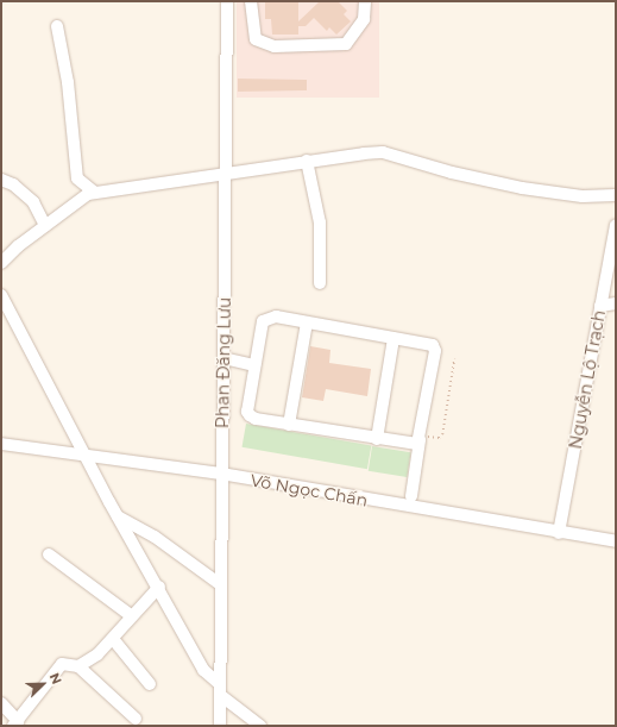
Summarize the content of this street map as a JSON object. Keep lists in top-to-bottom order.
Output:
{
  "streets": {
    "street": ["Phan Đăng Lưu", "Nguyễn Lộ Trạch", "Võ Ngọc Chấn"]
  },
  "crossings": [
    ["Phan Đăng Lưu", "Võ Ngọc Chấn"],
    ["Nguyễn Lộ Trạch", "Võ Ngọc Chấn"]
  ],
  "north": "top right"
}
